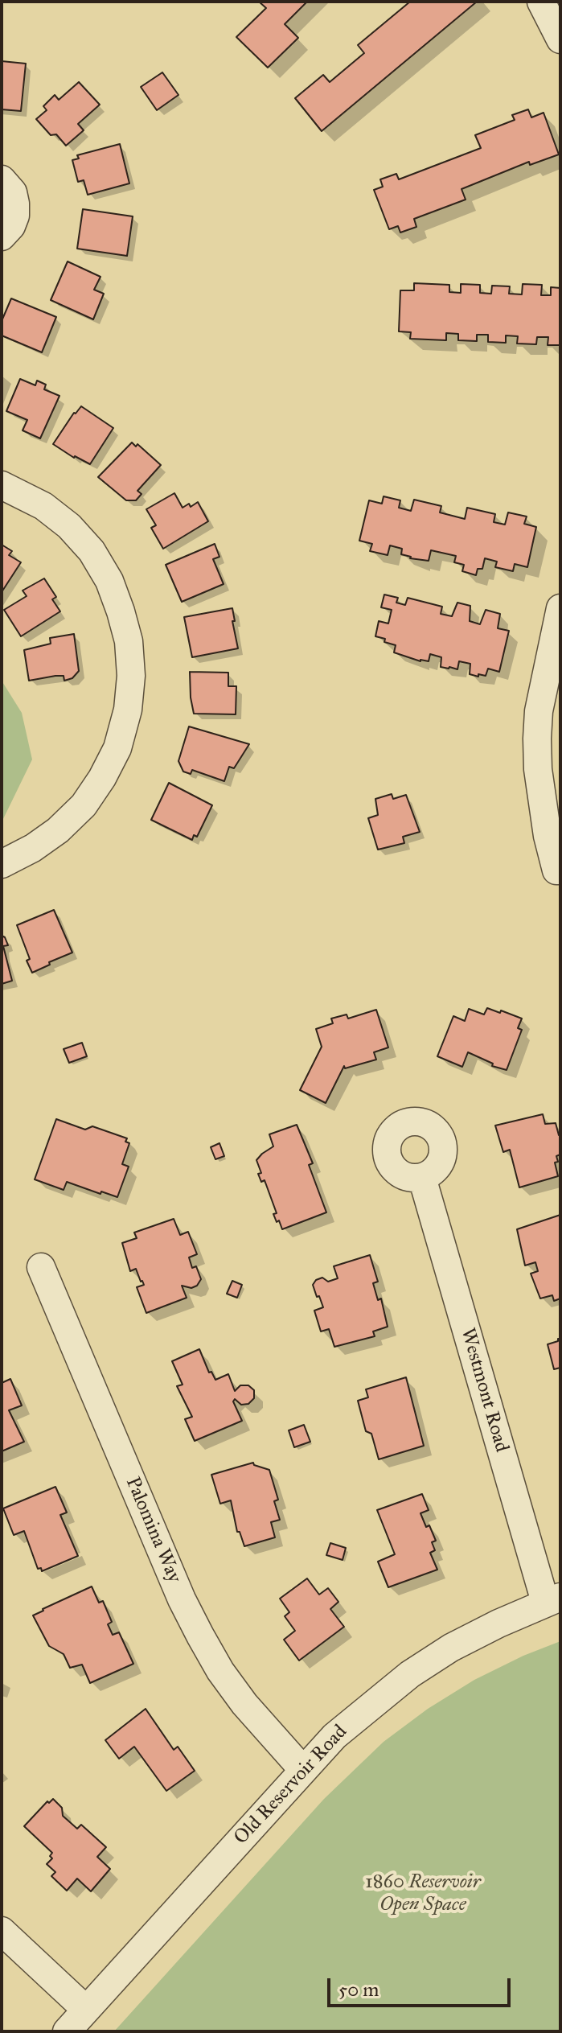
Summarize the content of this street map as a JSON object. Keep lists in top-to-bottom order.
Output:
{
  "streets": {
    "street": ["Westmont Road", "Palomina Way", "Old Reservoir Road"]
  },
  "crossings": [
    ["Westmont Road", "Old Reservoir Road"],
    ["Palomina Way", "Old Reservoir Road"]
  ],
  "parks": ["1860 Reservoir Open Space"],
  "scale_bar": "50 m"
}
